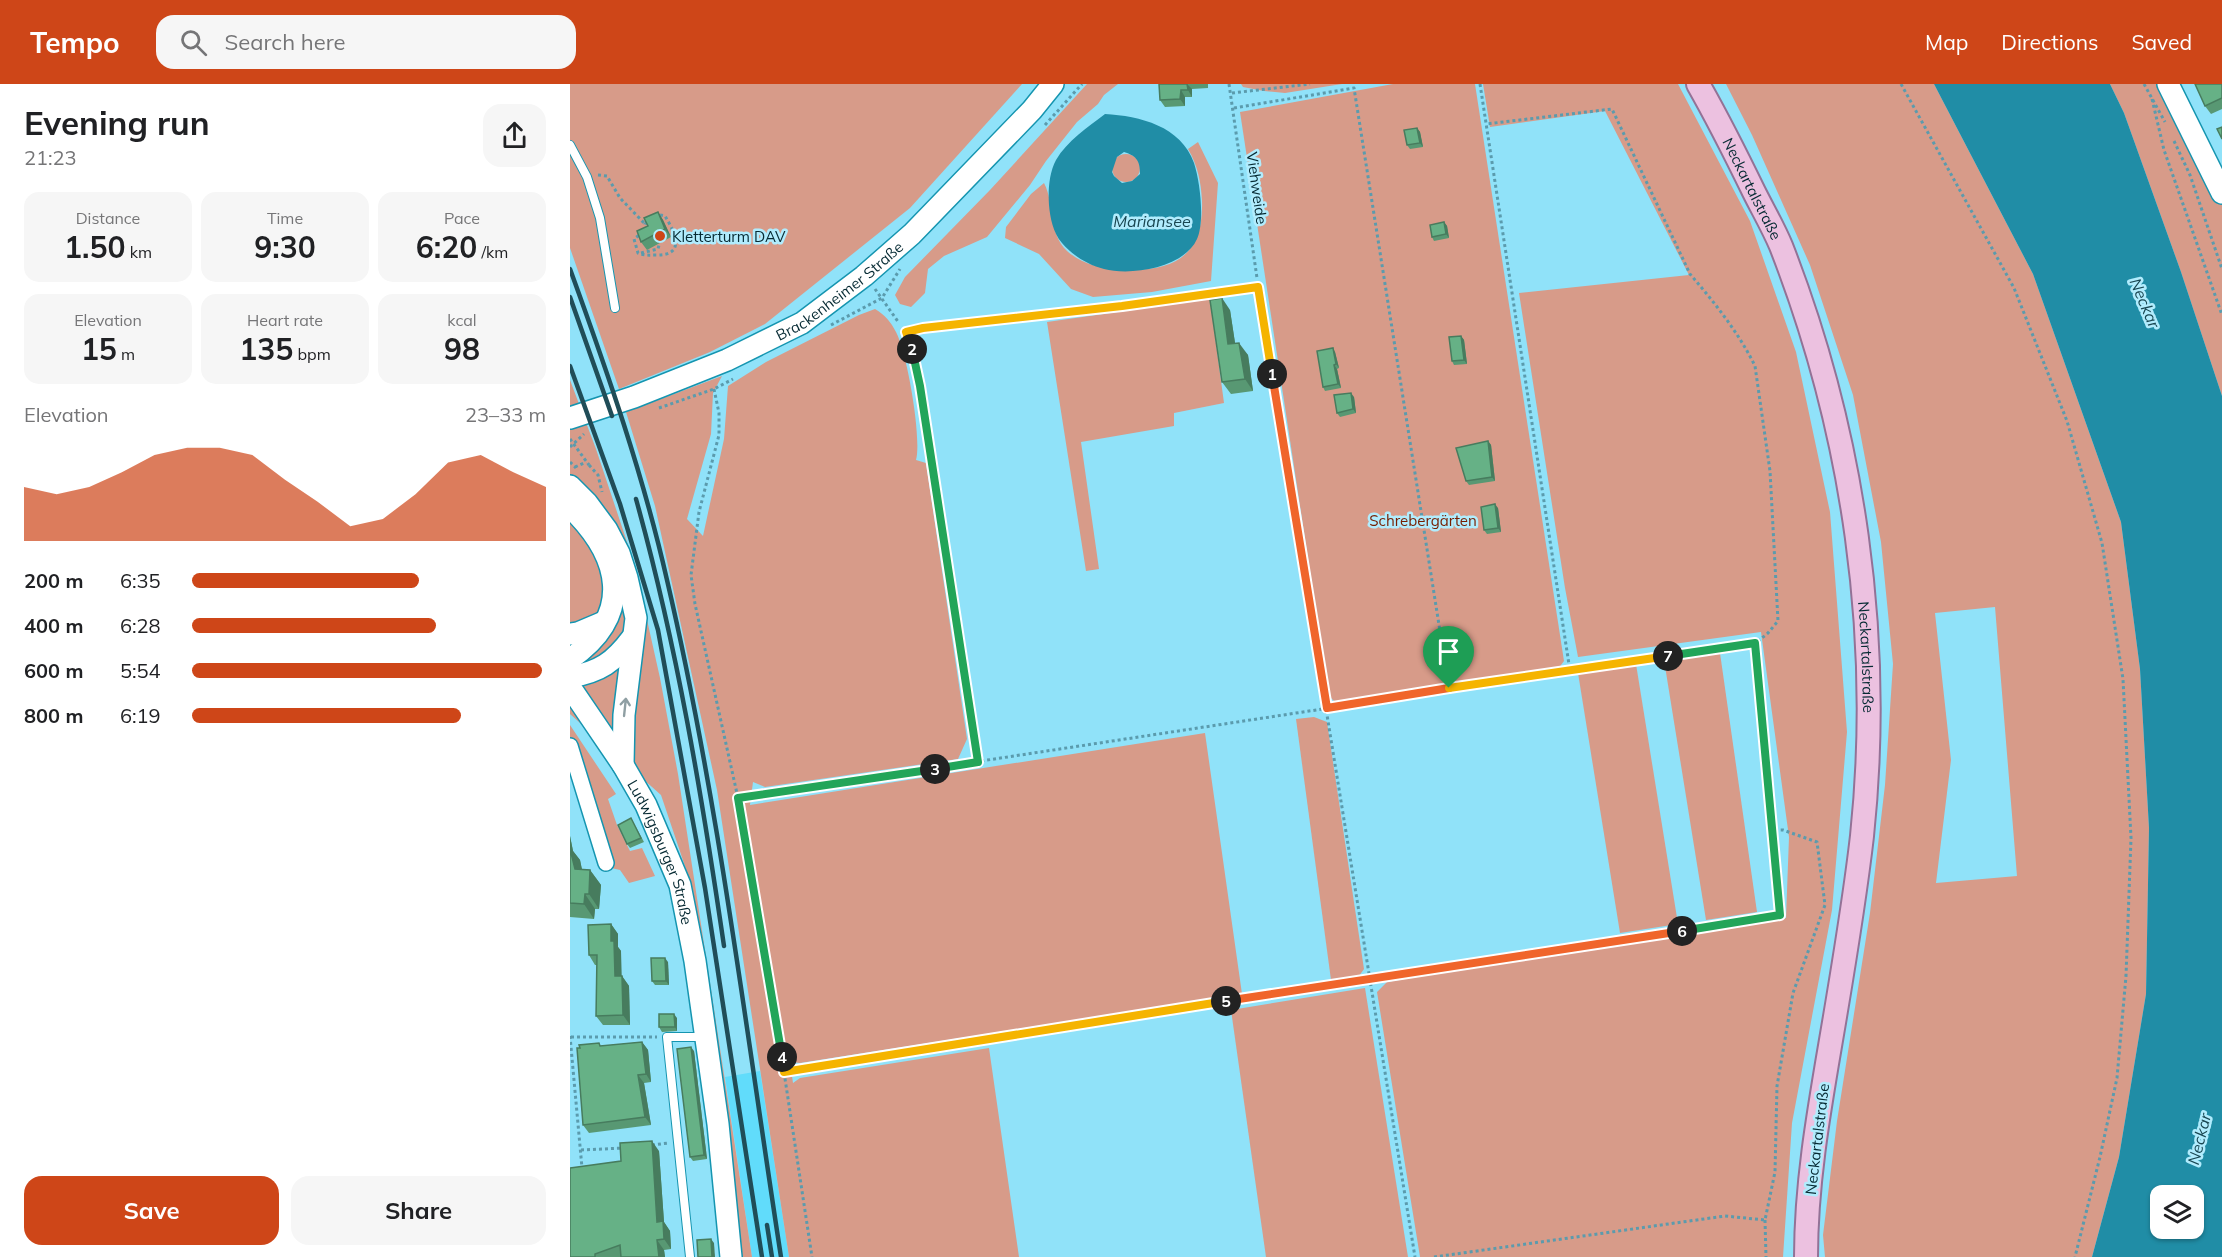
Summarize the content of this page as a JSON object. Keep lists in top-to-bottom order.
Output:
{
  "streets": {
    "main road": ["Neckartalstraße", "Brackenheimer Straße", "Ludwigsburger Straße"],
    "path": ["Viehweide"]
  },
  "water": ["Mariansee", "Neckar"],
  "parks": ["Schrebergärten"],
  "places": ["Kletterturm DAV"],
  "page": {
    "header": "Tempo",
    "search": "Search here",
    "nav": ["Map", "Directions", "Saved"],
    "heading": ["Evening run", "21:23"],
    "stats": [
      ["Distance", "1.50 km"],
      ["Time", "9:30"],
      ["Pace", "6:20 /km"],
      ["Elevation", "15 m"],
      ["Heart rate", "135 bpm"],
      ["kcal", "98"]
    ],
    "pins": [
      "2",
      "1",
      "7",
      "3",
      "6",
      "5",
      "4"
    ],
    "chart": ["Elevation", "23–33 m"],
    "list": [
      {
        "name": "200 m",
        "note": "6:35"
      },
      {
        "name": "400 m",
        "note": "6:28"
      },
      {
        "name": "600 m",
        "note": "5:54"
      },
      {
        "name": "800 m",
        "note": "6:19"
      }
    ],
    "buttons": ["Save", "Share"]
  }
}
